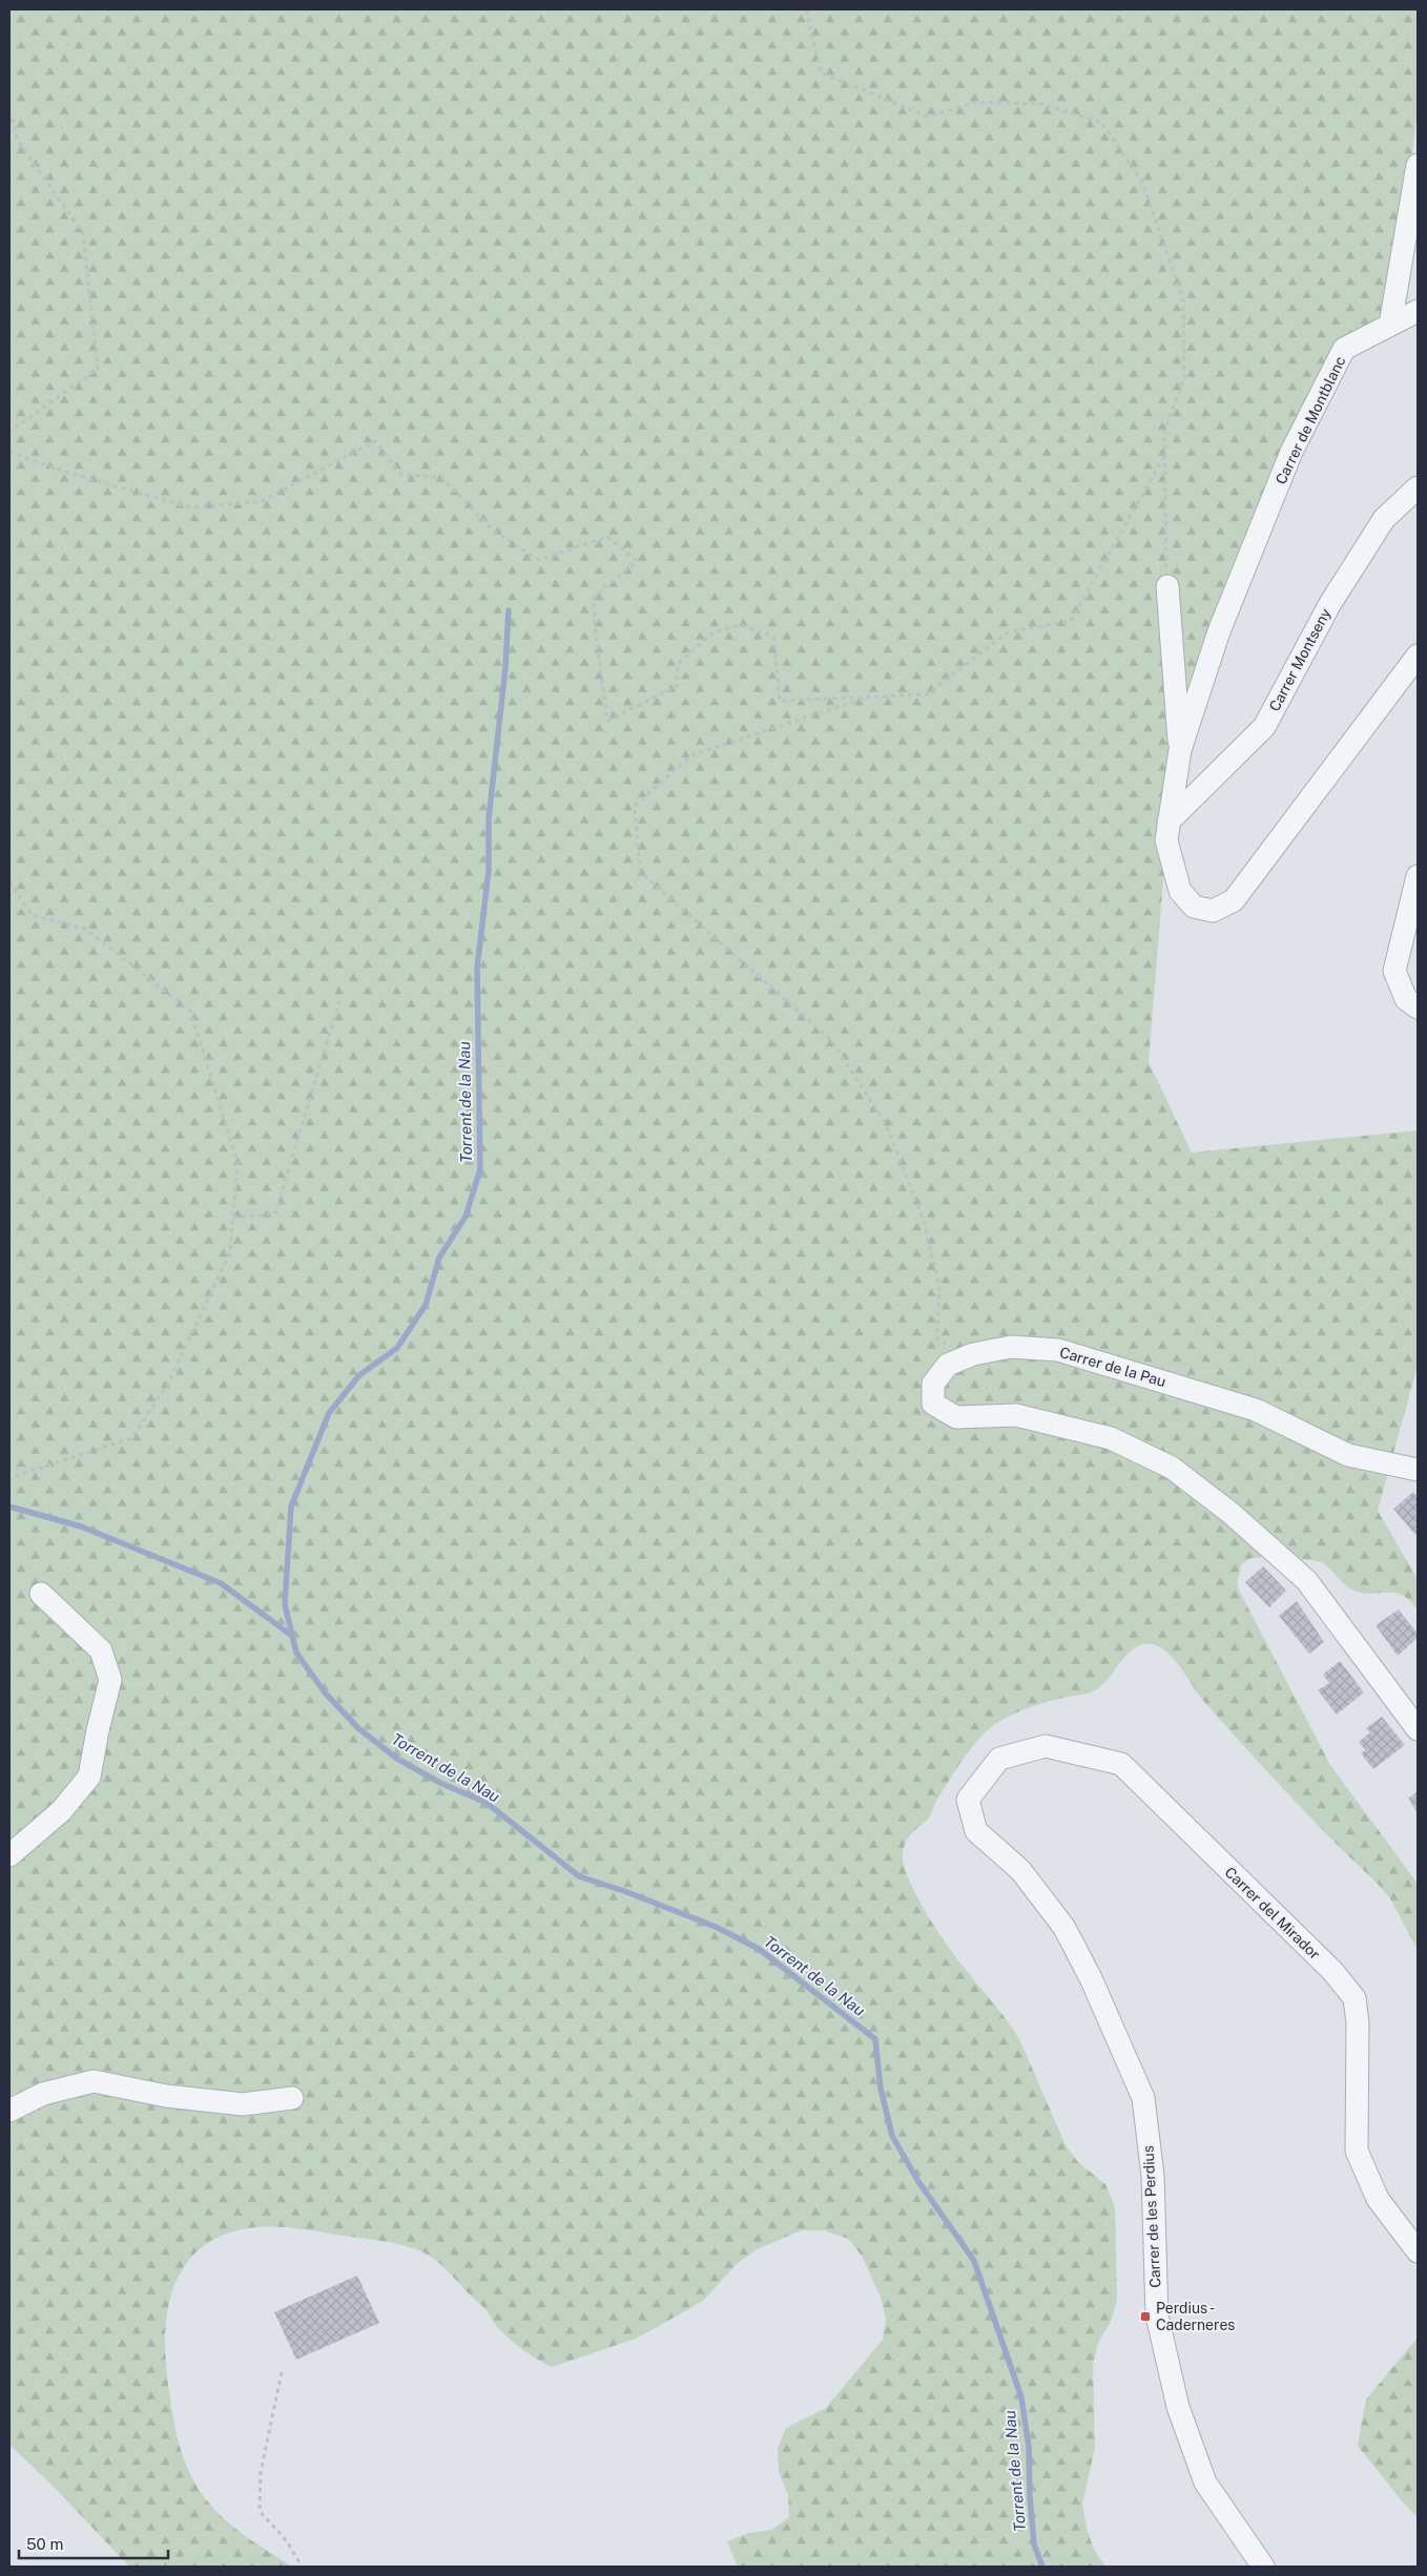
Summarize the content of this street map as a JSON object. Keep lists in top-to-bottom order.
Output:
{
  "streets": {
    "street": [
      "Carrer de Montblanc",
      "Carrer Montseny",
      "Carrer de la Pau",
      "Carrer del Mirador",
      "Carrer de les Perdius"
    ]
  },
  "crossings": [
    ["Carrer de Montblanc", "Carrer Montseny"],
    ["Carrer del Mirador", "Carrer de les Perdius"]
  ],
  "water": ["Torrent de la Nau"],
  "places": {
    "transit": ["Perdius - Caderneres"]
  },
  "scale_bar": "50 m"
}
